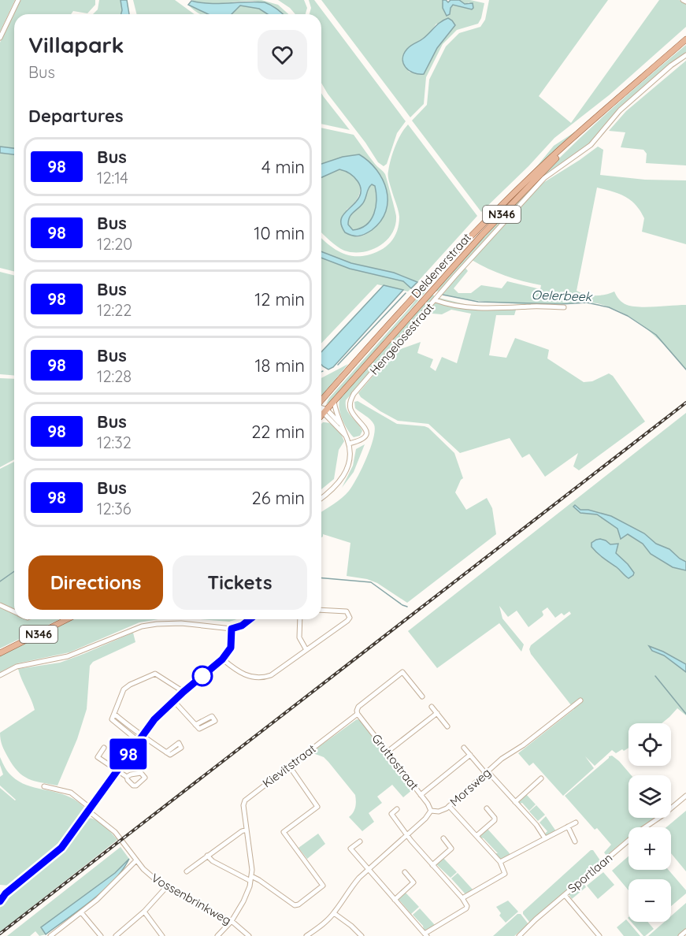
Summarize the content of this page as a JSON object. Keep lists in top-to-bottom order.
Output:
{
  "streets": {
    "main road": ["N346", "Deldenerstraat"],
    "street": [
      "Hengelosestraat",
      "Gruttostraat",
      "Kievitstraat",
      "Morsweg",
      "Sportlaan",
      "Vossenbrinkweg"
    ]
  },
  "crossings": [
    ["Gruttostraat", "Kievitstraat"],
    ["Gruttostraat", "Morsweg"],
    ["Kievitstraat", "Vossenbrinkweg"]
  ],
  "water": ["Oelerbeek"],
  "lines": ["bus line 98"],
  "page": {
    "on_map": "98",
    "heading": [
      ["Villapark", "Bus"],
      "Departures"
    ],
    "list": [
      {
        "mark": "98",
        "name": "Bus",
        "note": "12:14",
        "value": "4 min"
      },
      {
        "mark": "98",
        "name": "Bus",
        "note": "12:20",
        "value": "10 min"
      },
      {
        "mark": "98",
        "name": "Bus",
        "note": "12:22",
        "value": "12 min"
      },
      {
        "mark": "98",
        "name": "Bus",
        "note": "12:28",
        "value": "18 min"
      },
      {
        "mark": "98",
        "name": "Bus",
        "note": "12:32",
        "value": "22 min"
      },
      {
        "mark": "98",
        "name": "Bus",
        "note": "12:36",
        "value": "26 min"
      }
    ],
    "buttons": ["Directions", "Tickets"],
    "map_buttons": ["+", "−"]
  }
}
